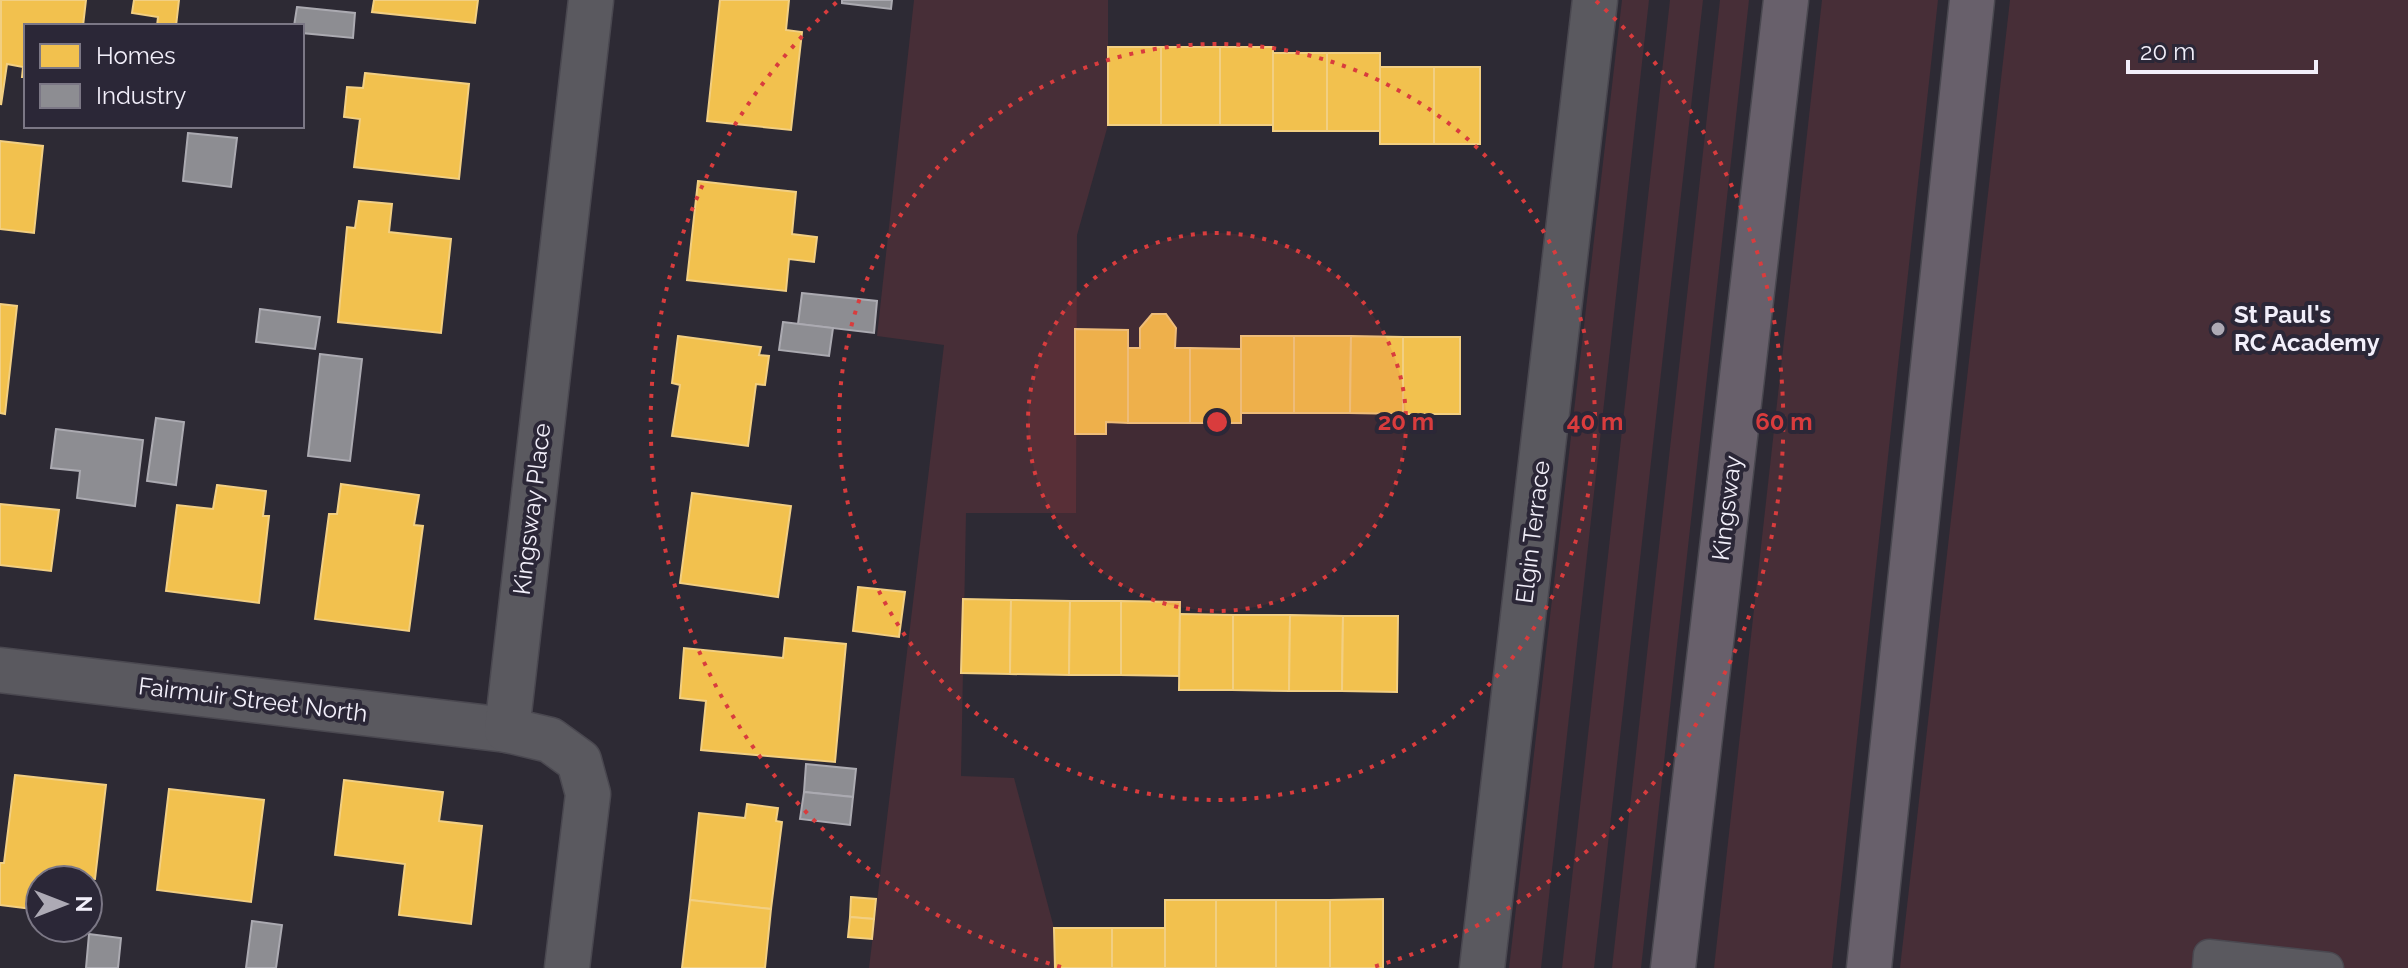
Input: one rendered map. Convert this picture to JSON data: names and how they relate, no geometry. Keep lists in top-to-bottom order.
{
  "streets": {
    "highway": ["Kingsway"],
    "street": ["Kingsway Place", "Elgin Terrace", "Fairmuir Street North"]
  },
  "crossings": [
    ["Kingsway Place", "Fairmuir Street North"]
  ],
  "places": ["St Paul's RC Academy"],
  "legend": ["Homes", "Industry"],
  "scale_bar": "20 m",
  "north": "right",
  "rings": ["20 m", "40 m", "60 m"]
}
